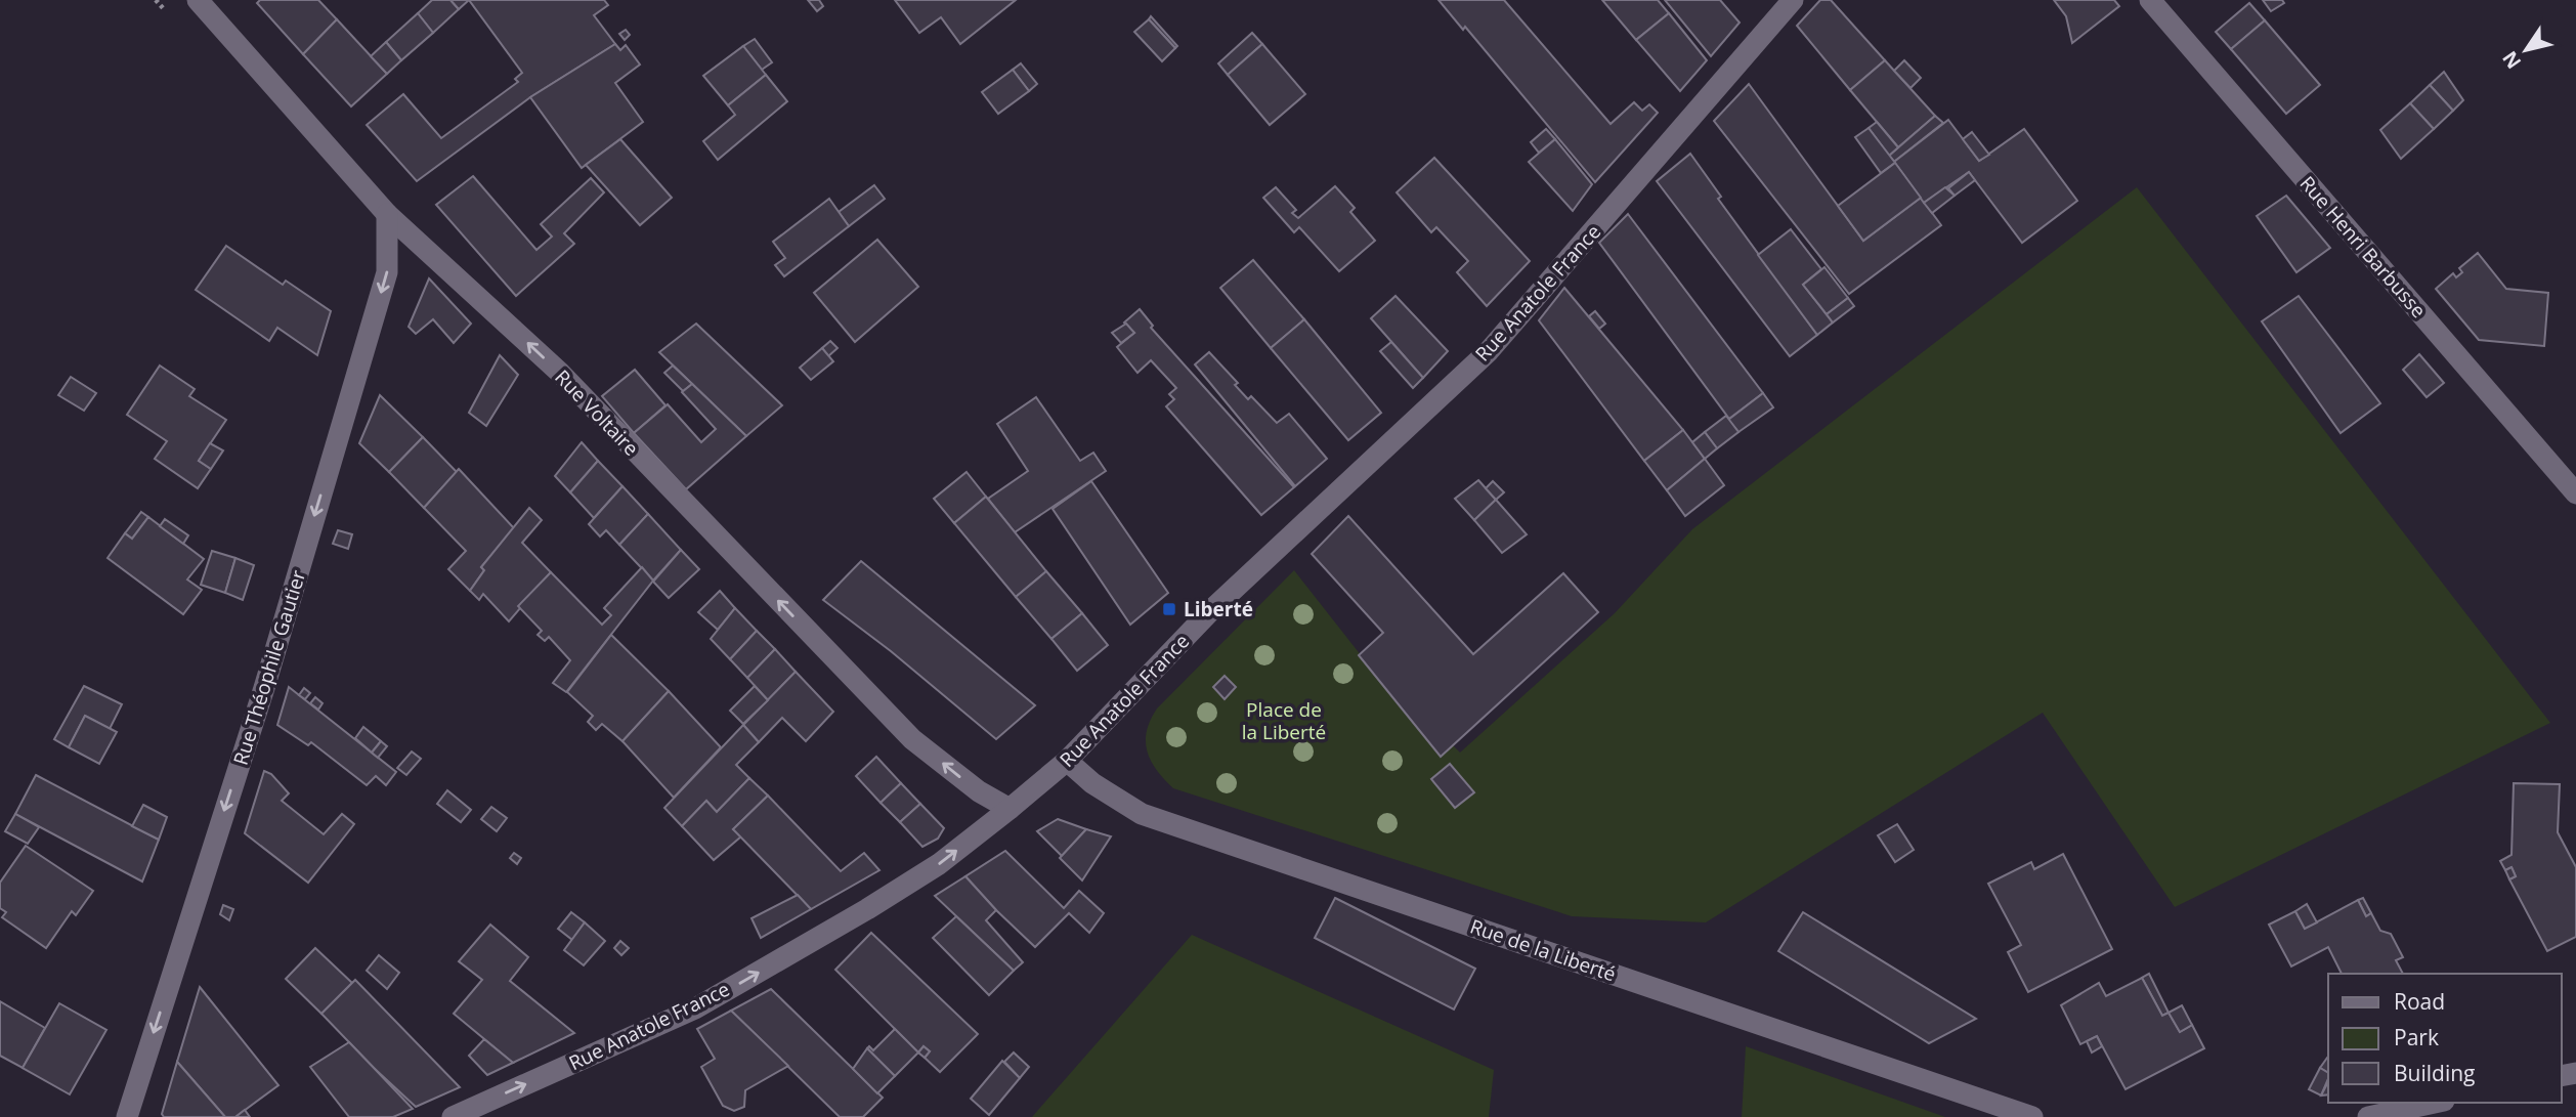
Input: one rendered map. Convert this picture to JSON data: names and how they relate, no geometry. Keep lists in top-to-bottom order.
{
  "streets": {
    "street": [
      "Rue Henri Barbusse",
      "Rue Anatole France",
      "Rue Voltaire",
      "Rue Théophile Gautier",
      "Rue de la Liberté"
    ]
  },
  "crossings": [
    ["Rue Anatole France", "Rue Voltaire"],
    ["Rue Anatole France", "Rue de la Liberté"],
    ["Rue Voltaire", "Rue Théophile Gautier"]
  ],
  "one_way": ["Rue Anatole France", "Rue Voltaire", "Rue Théophile Gautier"],
  "parks": ["Place de la Liberté"],
  "places": {
    "transit": ["Liberté"]
  },
  "legend": ["Road", "Park", "Building"],
  "north": "bottom left"
}
